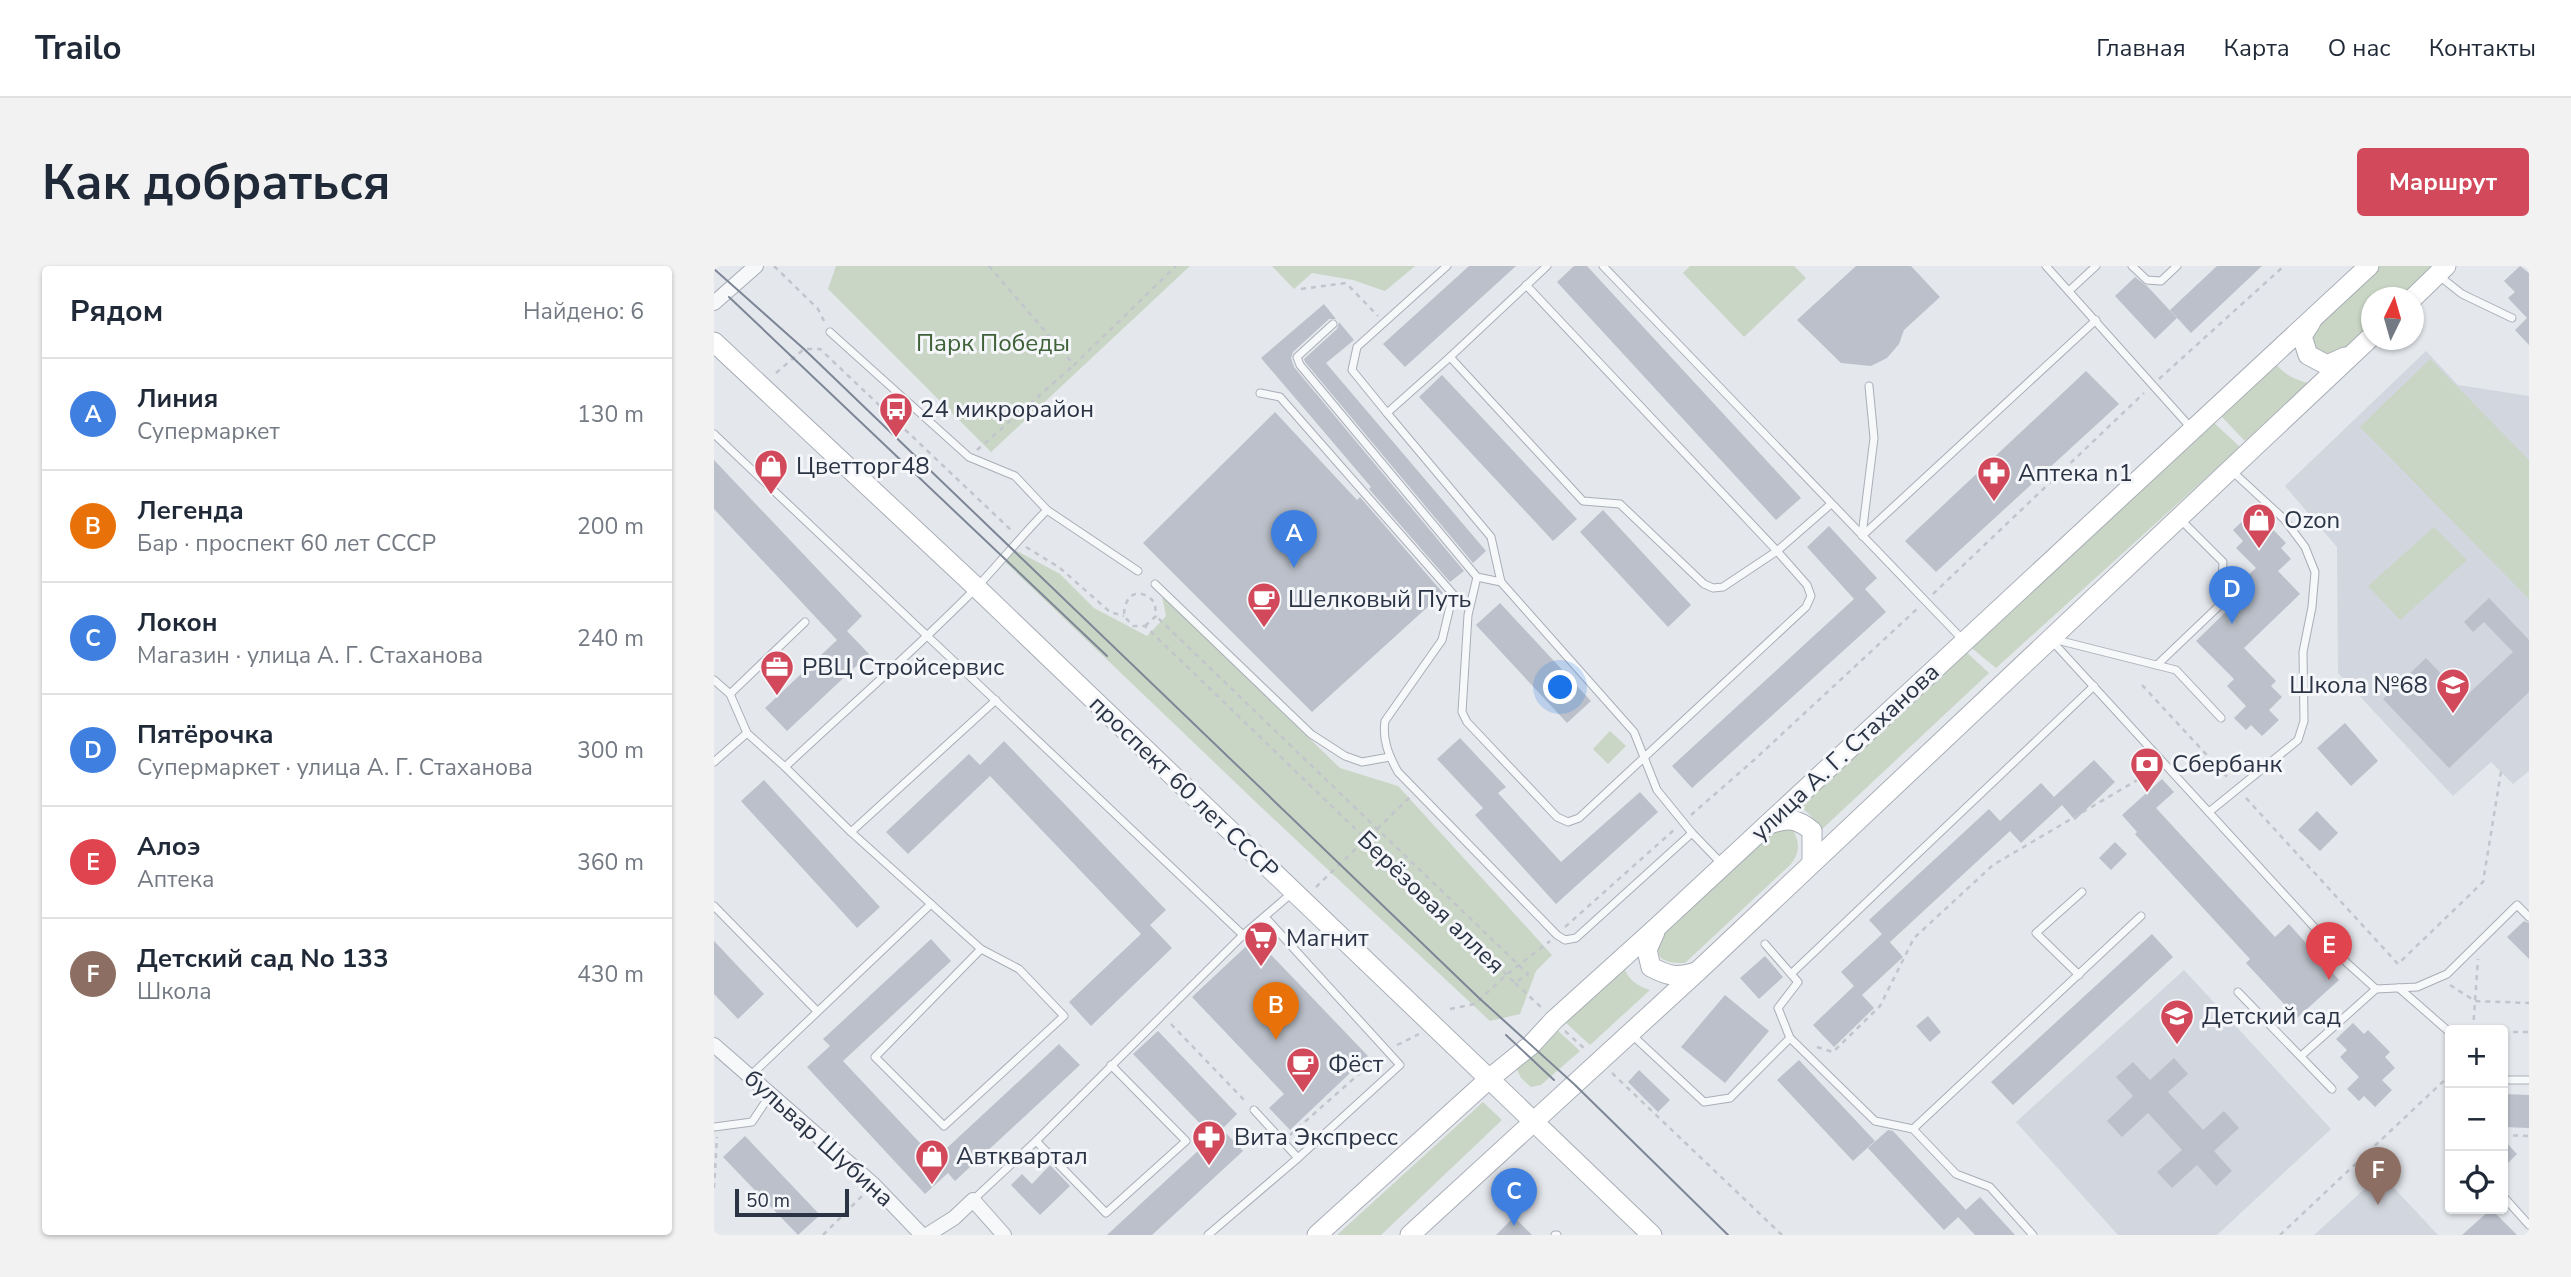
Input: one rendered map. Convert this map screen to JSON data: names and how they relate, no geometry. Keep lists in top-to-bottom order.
{
  "streets": {
    "main road": ["улица А. Г. Стаханова", "проспект 60 лет СССР"],
    "street": ["бульвар Шубина"],
    "path": ["Берёзовая аллея"]
  },
  "crossings": [
    ["улица А. Г. Стаханова", "проспект 60 лет СССР"]
  ],
  "parks": ["Парк Победы"],
  "places": {
    "bus stop": ["24 микрорайон"],
    "shop": ["Цветторг48", "Ozon", "Автквартал"],
    "pharmacy": ["Аптека n1", "Вита Экспресс"],
    "cafe": ["Шелковый Путь", "Фёст"],
    "office": ["РВЦ Стройсервис"],
    "school or university": ["Школа №68", "Детский сад"],
    "bank": ["Сбербанк"],
    "supermarket": ["Магнит"]
  },
  "scale_bar": "50 m",
  "north": "top",
  "page": {
    "header": "Trailo",
    "nav": [
      "Главная",
      "Карта",
      "О нас",
      "Контакты"
    ],
    "buttons": "Маршрут",
    "title": "Как добраться",
    "heading": ["Рядом", "Найдено: 6"],
    "list": [
      {
        "mark": "A",
        "name": "Линия",
        "note": "Супермаркет",
        "value": "130 m"
      },
      {
        "mark": "B",
        "name": "Легенда",
        "note": "Бар · проспект 60 лет СССР",
        "value": "200 m"
      },
      {
        "mark": "C",
        "name": "Локон",
        "note": "Магазин · улица А. Г. Стаханова",
        "value": "240 m"
      },
      {
        "mark": "D",
        "name": "Пятёрочка",
        "note": "Супермаркет · улица А. Г. Стаханова",
        "value": "300 m"
      },
      {
        "mark": "E",
        "name": "Алоэ",
        "note": "Аптека",
        "value": "360 m"
      },
      {
        "mark": "F",
        "name": "Детский сад No 133",
        "note": "Школа",
        "value": "430 m"
      }
    ],
    "pins": [
      "A",
      "D",
      "E",
      "B",
      "F",
      "C"
    ],
    "map_buttons": ["+", "−"],
    "scale": "50 m"
  }
}
